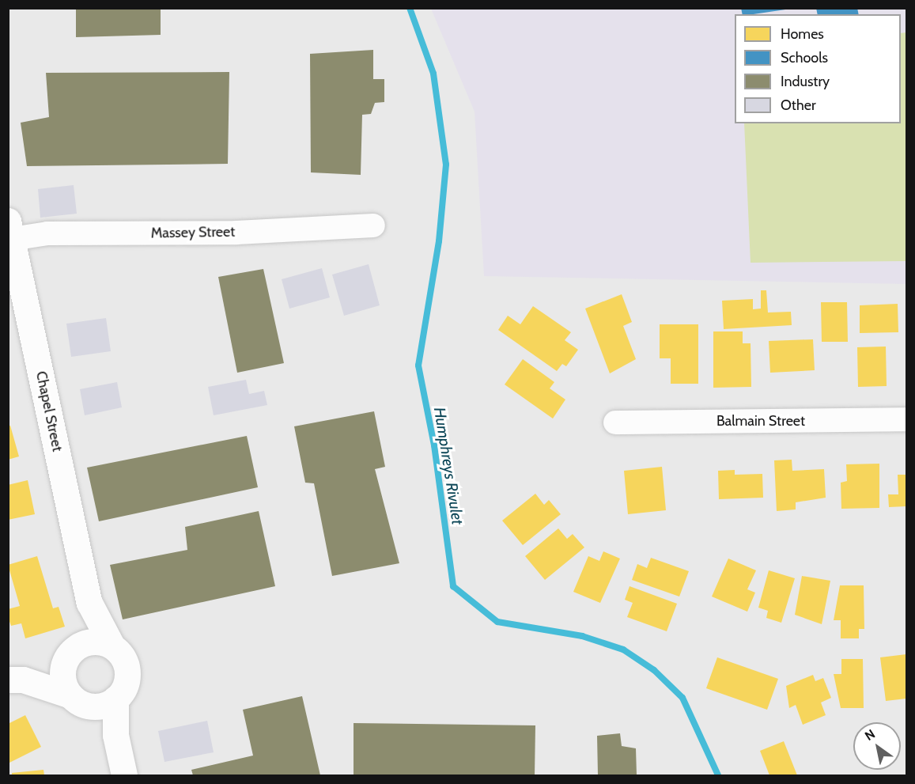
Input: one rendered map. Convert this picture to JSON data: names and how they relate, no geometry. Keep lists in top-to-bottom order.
{
  "streets": {
    "street": ["Massey Street", "Chapel Street", "Balmain Street"]
  },
  "crossings": [
    ["Massey Street", "Chapel Street"]
  ],
  "water": ["Humphreys Rivulet"],
  "legend": [
    "Homes",
    "Schools",
    "Industry",
    "Other"
  ],
  "north": "top left"
}
